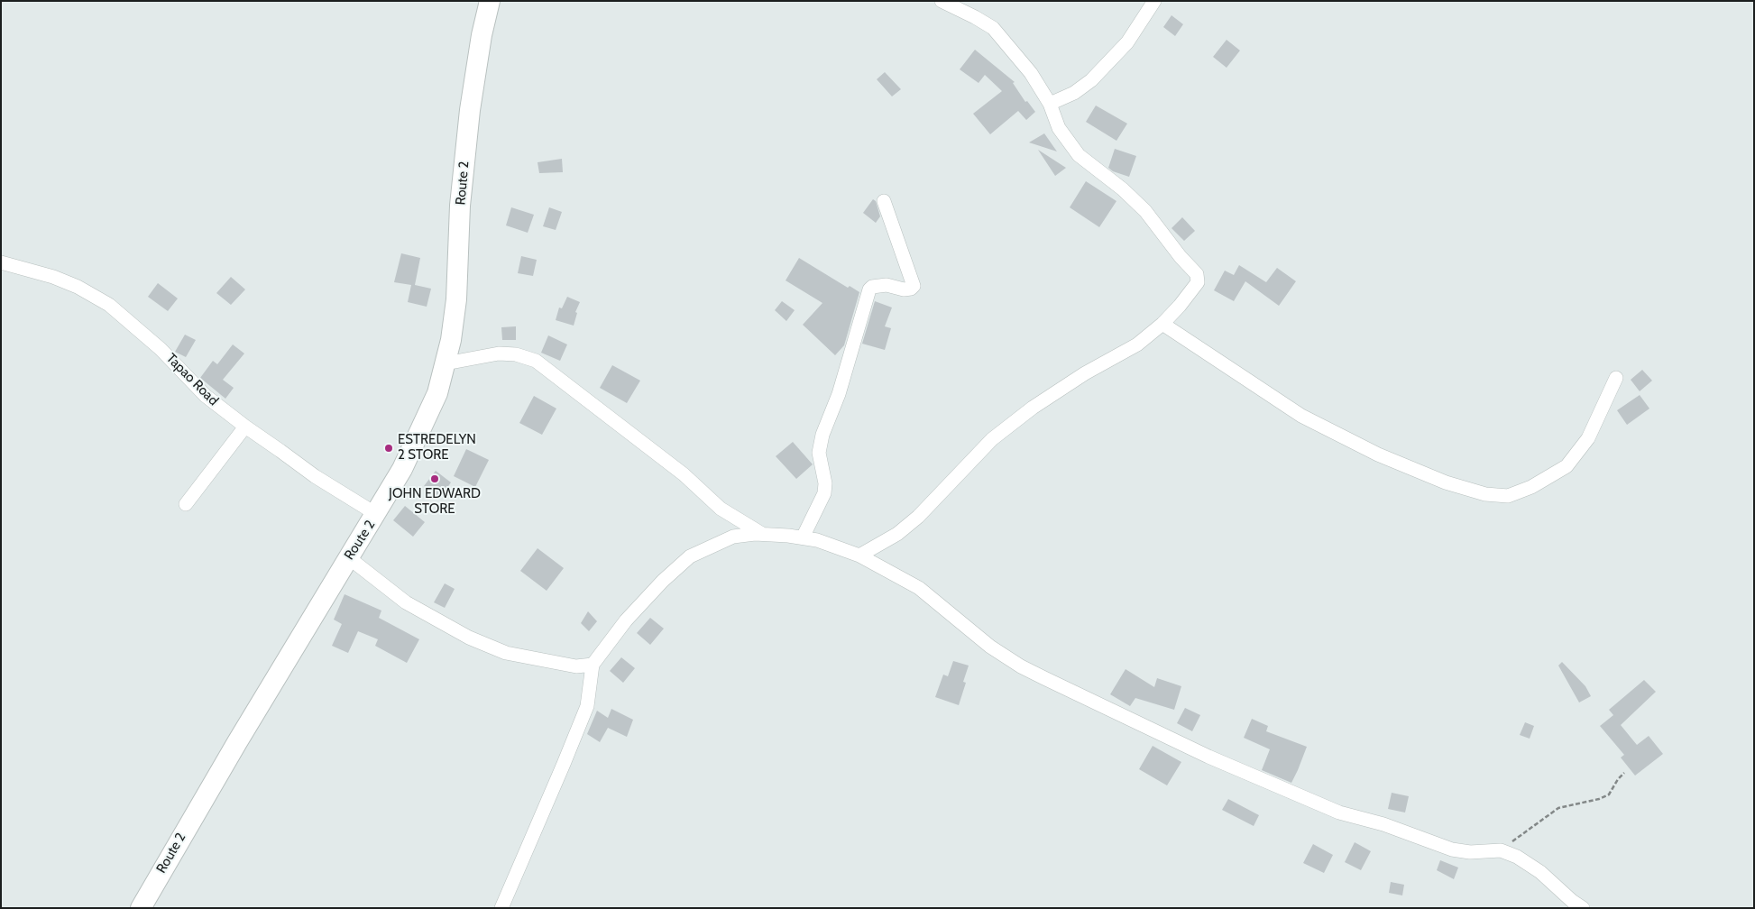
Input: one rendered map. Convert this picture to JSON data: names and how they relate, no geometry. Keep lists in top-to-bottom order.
{
  "streets": {
    "highway": ["Route 2"],
    "street": ["Tapao Road"]
  },
  "crossings": [
    ["Route 2", "Tapao Road"]
  ],
  "places": ["ESTREDELYN 2 STORE", "JOHN EDWARD STORE"]
}
